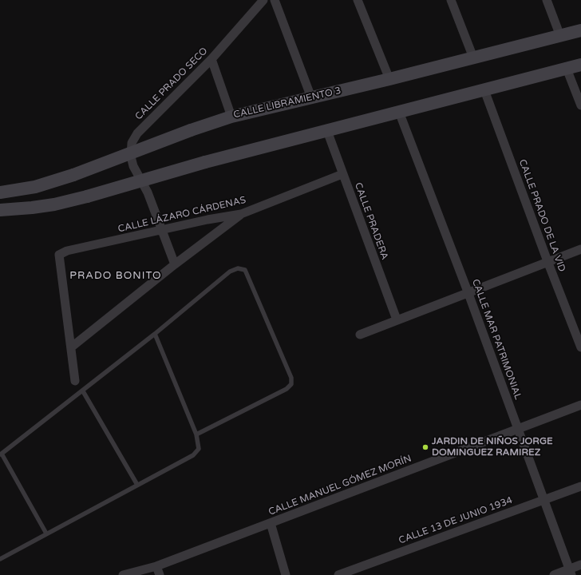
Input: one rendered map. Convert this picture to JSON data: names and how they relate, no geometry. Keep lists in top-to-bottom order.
{
  "streets": {
    "street": [
      "CALLE PRADO SECO",
      "CALLE LIBRAMIENTO 3",
      "CALLE LÁZARO CÁRDENAS",
      "CALLE PRADO DE LA VID",
      "CALLE PRADERA",
      "CALLE MAR PATRIMONIAL",
      "CALLE MANUEL GÓMEZ MORÍN",
      "CALLE 13 DE JUNIO 1934"
    ]
  },
  "crossings": [
    ["CALLE PRADO SECO", "CALLE LÁZARO CÁRDENAS"],
    ["CALLE LÁZARO CÁRDENAS", "CALLE PRADERA"],
    ["CALLE MAR PATRIMONIAL", "CALLE MANUEL GÓMEZ MORÍN"],
    ["CALLE MAR PATRIMONIAL", "CALLE 13 DE JUNIO 1934"]
  ],
  "districts": ["PRADO BONITO"],
  "places": ["JARDIN DE NIÑOS JORGE DOMINGUEZ RAMIREZ"]
}
